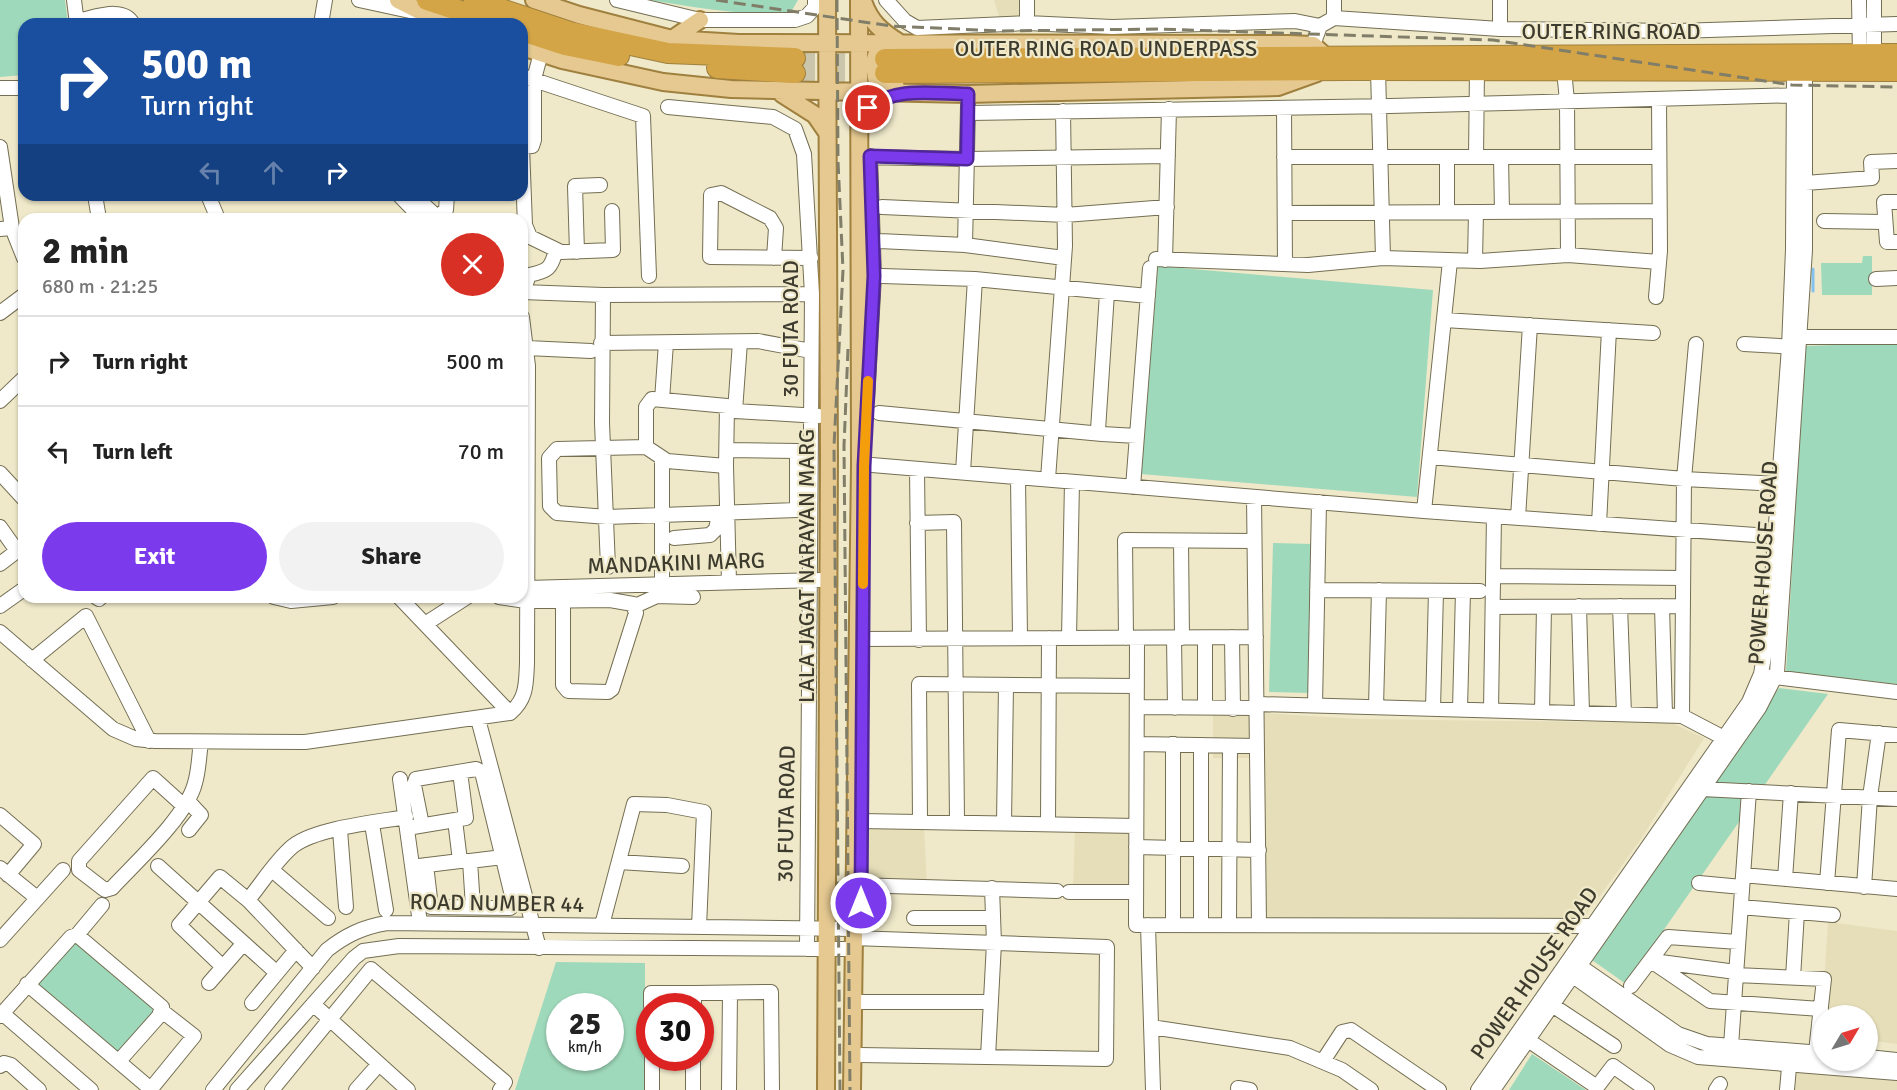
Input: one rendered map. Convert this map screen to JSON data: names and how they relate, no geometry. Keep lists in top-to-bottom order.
{
  "streets": {
    "highway": ["OUTER RING ROAD", "OUTER RING ROAD UNDERPASS"],
    "main road": ["LALA JAGAT NARAYAN MARG"],
    "street": [
      "30 FUTA ROAD",
      "MANDAKINI MARG",
      "POWER HOUSE ROAD",
      "ROAD NUMBER 44"
    ]
  },
  "crossings": [
    ["OUTER RING ROAD", "OUTER RING ROAD UNDERPASS"],
    ["30 FUTA ROAD", "MANDAKINI MARG"],
    ["30 FUTA ROAD", "ROAD NUMBER 44"],
    ["MANDAKINI MARG", "LALA JAGAT NARAYAN MARG"],
    ["LALA JAGAT NARAYAN MARG", "ROAD NUMBER 44"]
  ],
  "north": "top right",
  "page": {
    "turn": ["500 m", "Turn right"],
    "heading": ["2 min", "680 m · 21:25"],
    "list": [
      {
        "name": "Turn right",
        "value": "500 m"
      },
      {
        "name": "Turn left",
        "value": "70 m"
      }
    ],
    "buttons": ["Exit", "Share"],
    "speed": "25 km/h",
    "limit": "30"
  }
}
